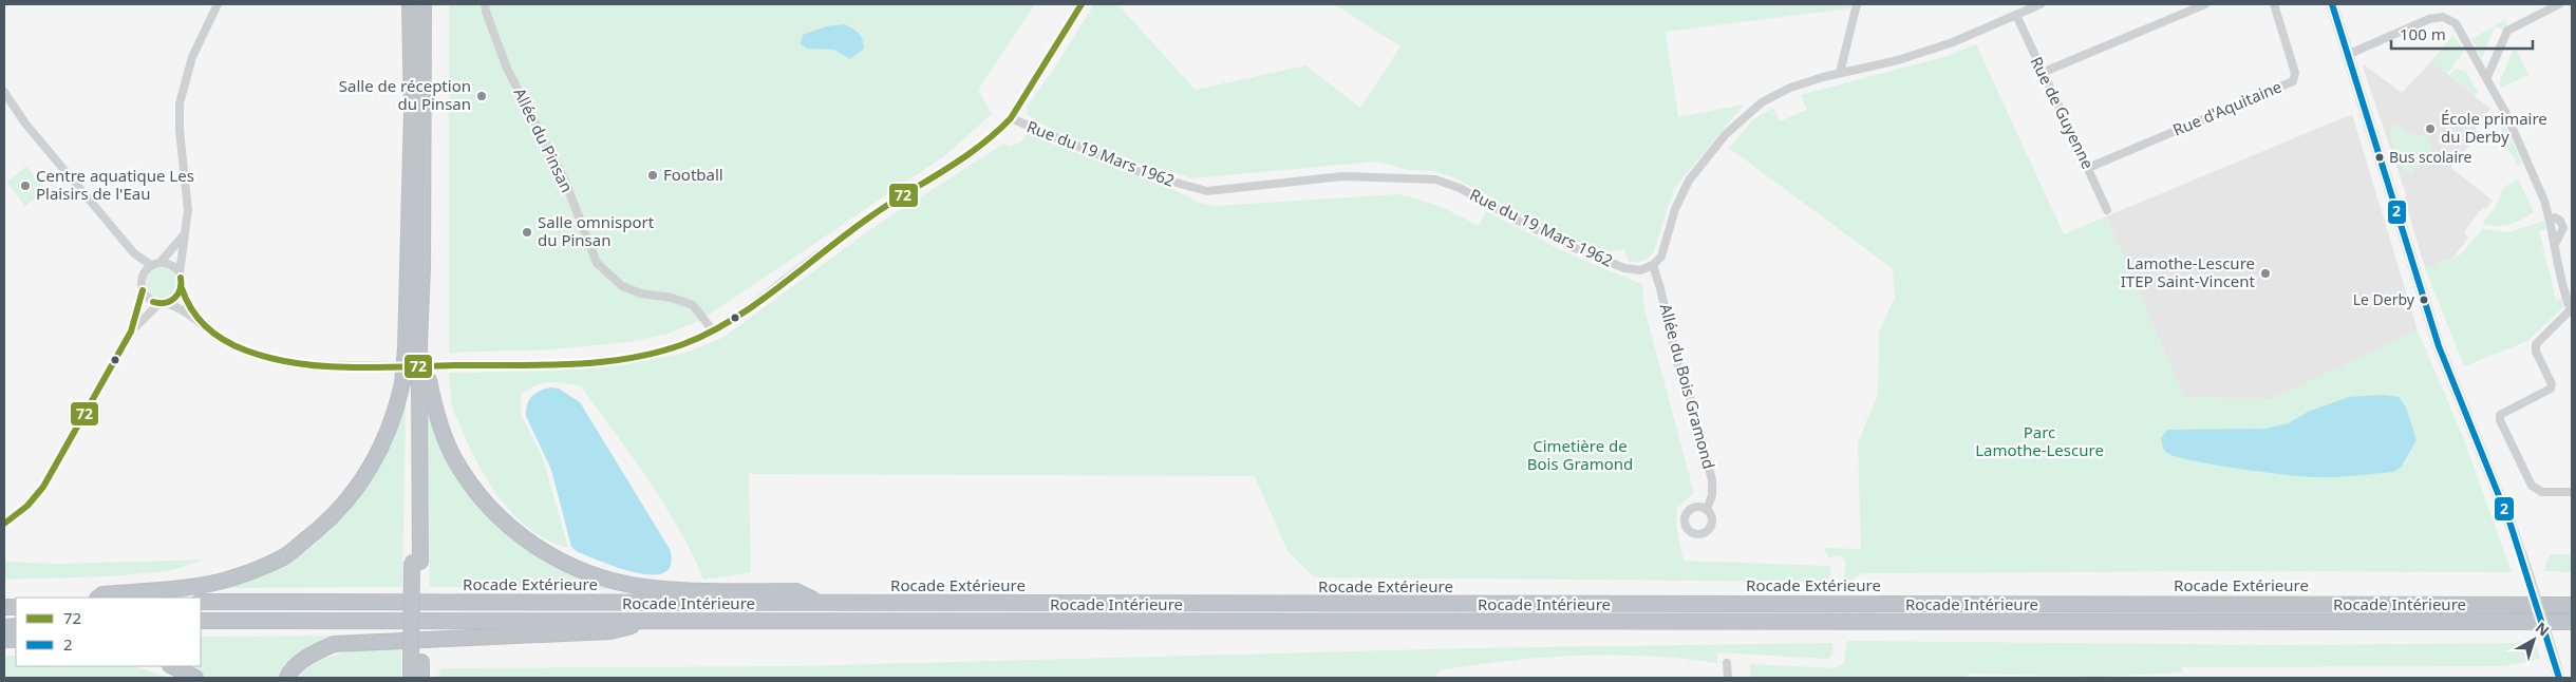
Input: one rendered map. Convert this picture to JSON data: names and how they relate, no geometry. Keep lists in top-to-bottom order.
{
  "streets": {
    "highway": ["Rocade Extérieure", "Rocade Intérieure"],
    "street": [
      "Rue d'Aquitaine",
      "Rue de Guyenne",
      "Allée du Pinsan",
      "Rue du 19 Mars 1962",
      "Allée du Bois Gramond"
    ]
  },
  "crossings": [
    ["Rue d'Aquitaine", "Rue de Guyenne"],
    ["Rue du 19 Mars 1962", "Allée du Bois Gramond"]
  ],
  "parks": ["Parc Lamothe-Lescure", "Cimetière de Bois Gramond"],
  "places": [
    "Salle de réception du Pinsan",
    "École primaire du Derby",
    "Bus scolaire",
    "Football",
    "Centre aquatique Les Plaisirs de l'Eau",
    "Salle omnisport du Pinsan",
    "Lamothe-Lescure ITEP Saint-Vincent",
    "Le Derby"
  ],
  "lines": ["transit line 72", "transit line 2"],
  "legend": ["72", "2"],
  "scale_bar": "100 m",
  "north": "top right"
}
